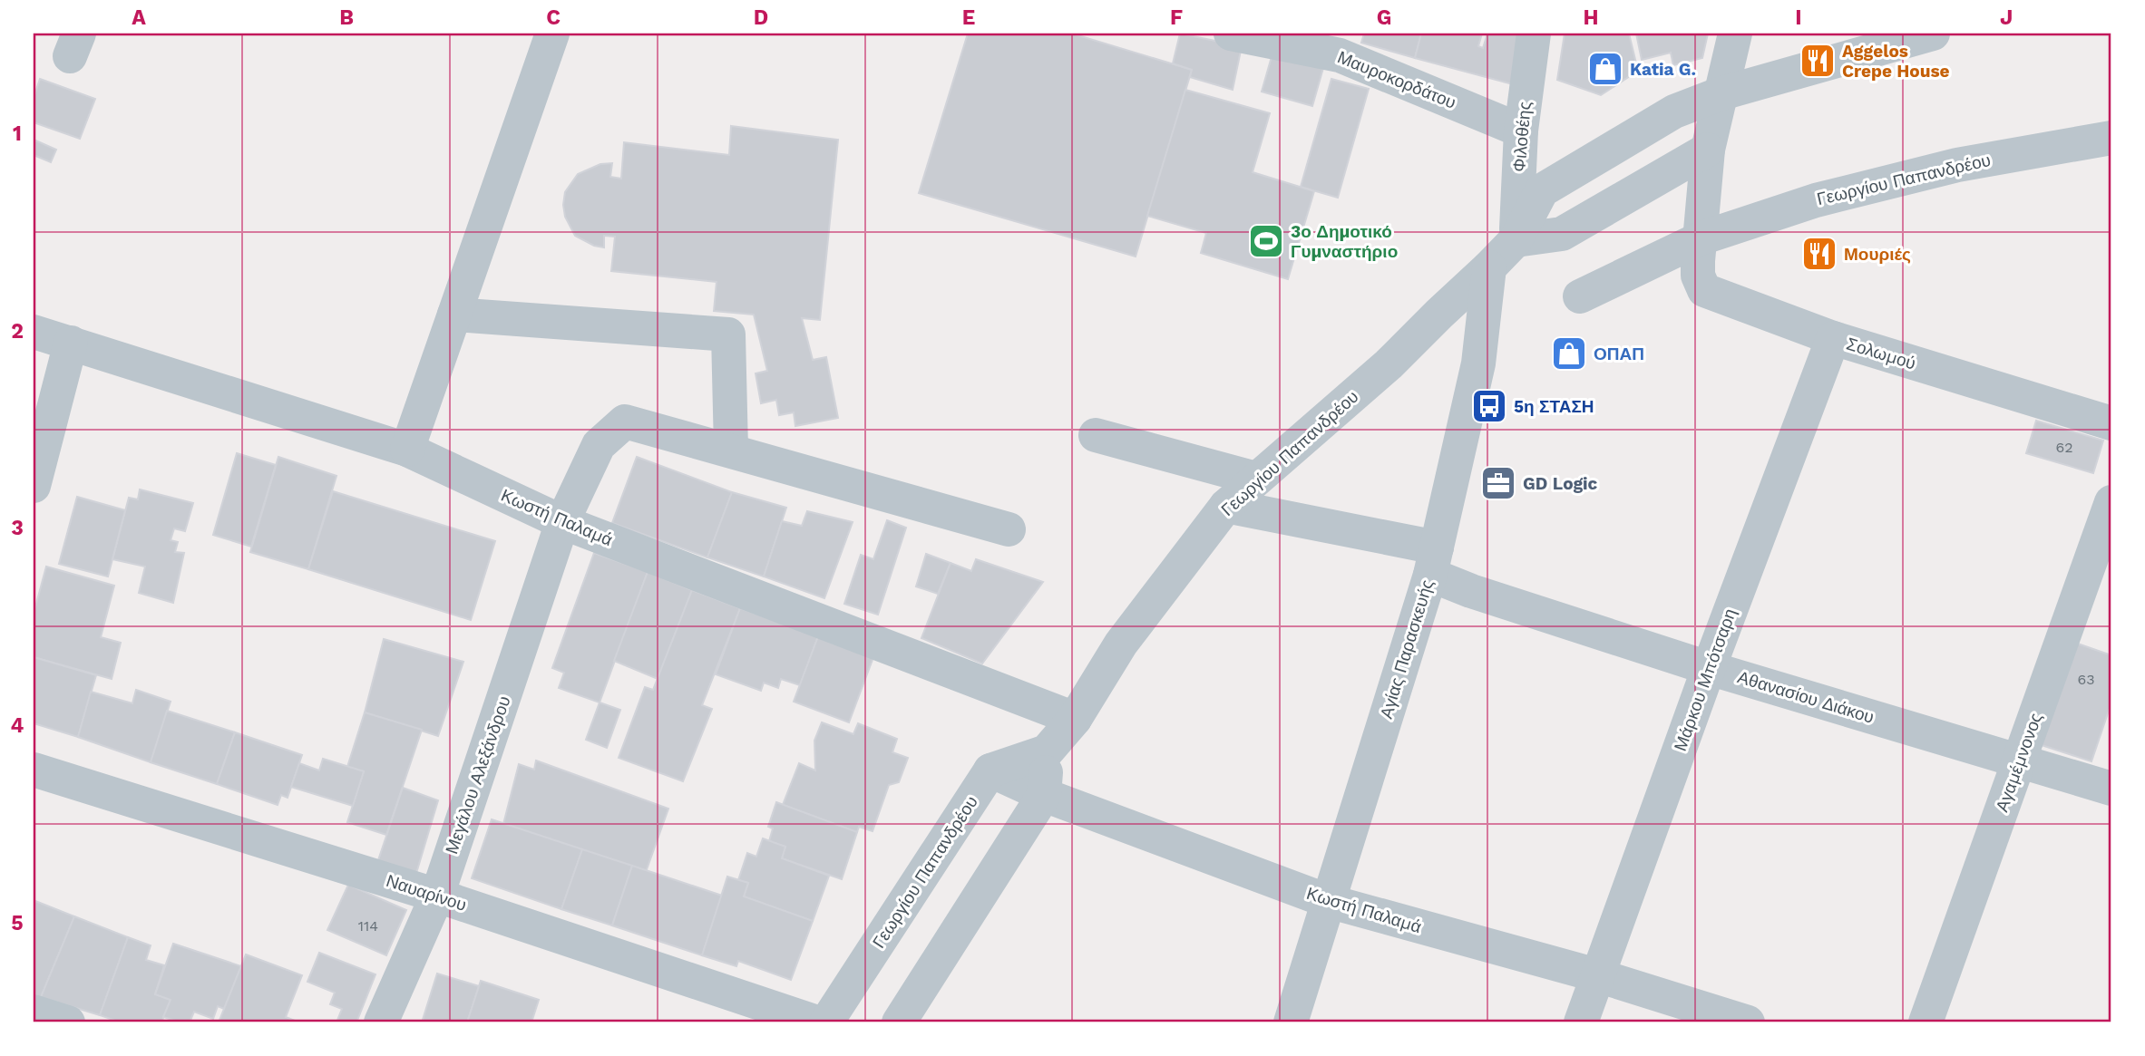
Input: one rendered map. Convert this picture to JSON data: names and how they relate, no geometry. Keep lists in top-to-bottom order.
{
  "streets": {
    "street": [
      "Μαυροκορδάτου",
      "Φιλοθέης",
      "Γεωργίου Παπανδρέου",
      "Σολωμού",
      "Κωστή Παλαμά",
      "Αγίας Παρασκευής",
      "Μάρκου Μπότσαρη",
      "Αθανασίου Διάκου",
      "Αγαμέμνονος",
      "Μεγάλου Αλεξάνδρου",
      "Ναυαρίνου"
    ]
  },
  "crossings": [
    ["Μαυροκορδάτου", "Φιλοθέης"],
    ["Φιλοθέης", "Γεωργίου Παπανδρέου"],
    ["Γεωργίου Παπανδρέου", "Σολωμού"],
    ["Γεωργίου Παπανδρέου", "Κωστή Παλαμά"],
    ["Γεωργίου Παπανδρέου", "Αγίας Παρασκευής"],
    ["Γεωργίου Παπανδρέου", "Αθανασίου Διάκου"],
    ["Σολωμού", "Μάρκου Μπότσαρη"],
    ["Κωστή Παλαμά", "Αγίας Παρασκευής"],
    ["Κωστή Παλαμά", "Μάρκου Μπότσαρη"],
    ["Κωστή Παλαμά", "Μεγάλου Αλεξάνδρου"],
    ["Αγίας Παρασκευής", "Αθανασίου Διάκου"],
    ["Μάρκου Μπότσαρη", "Αθανασίου Διάκου"],
    ["Αθανασίου Διάκου", "Αγαμέμνονος"],
    ["Μεγάλου Αλεξάνδρου", "Ναυαρίνου"]
  ],
  "places": {
    "restaurant": ["Aggelos Crepe House", "Μουριές"],
    "shop": ["Katia G.", "ΟΠΑΠ"],
    "sports": ["3ο Δημοτικό Γυμναστήριο"],
    "bus stop": ["5η ΣΤΑΣΗ"],
    "office": ["GD Logic"]
  },
  "house_numbers": ["62", "63", "114"],
  "grid": {
    "columns": [
      "A",
      "B",
      "C",
      "D",
      "E",
      "F",
      "G",
      "H",
      "I",
      "J"
    ],
    "rows": [
      "1",
      "2",
      "3",
      "4",
      "5"
    ]
  }
}
